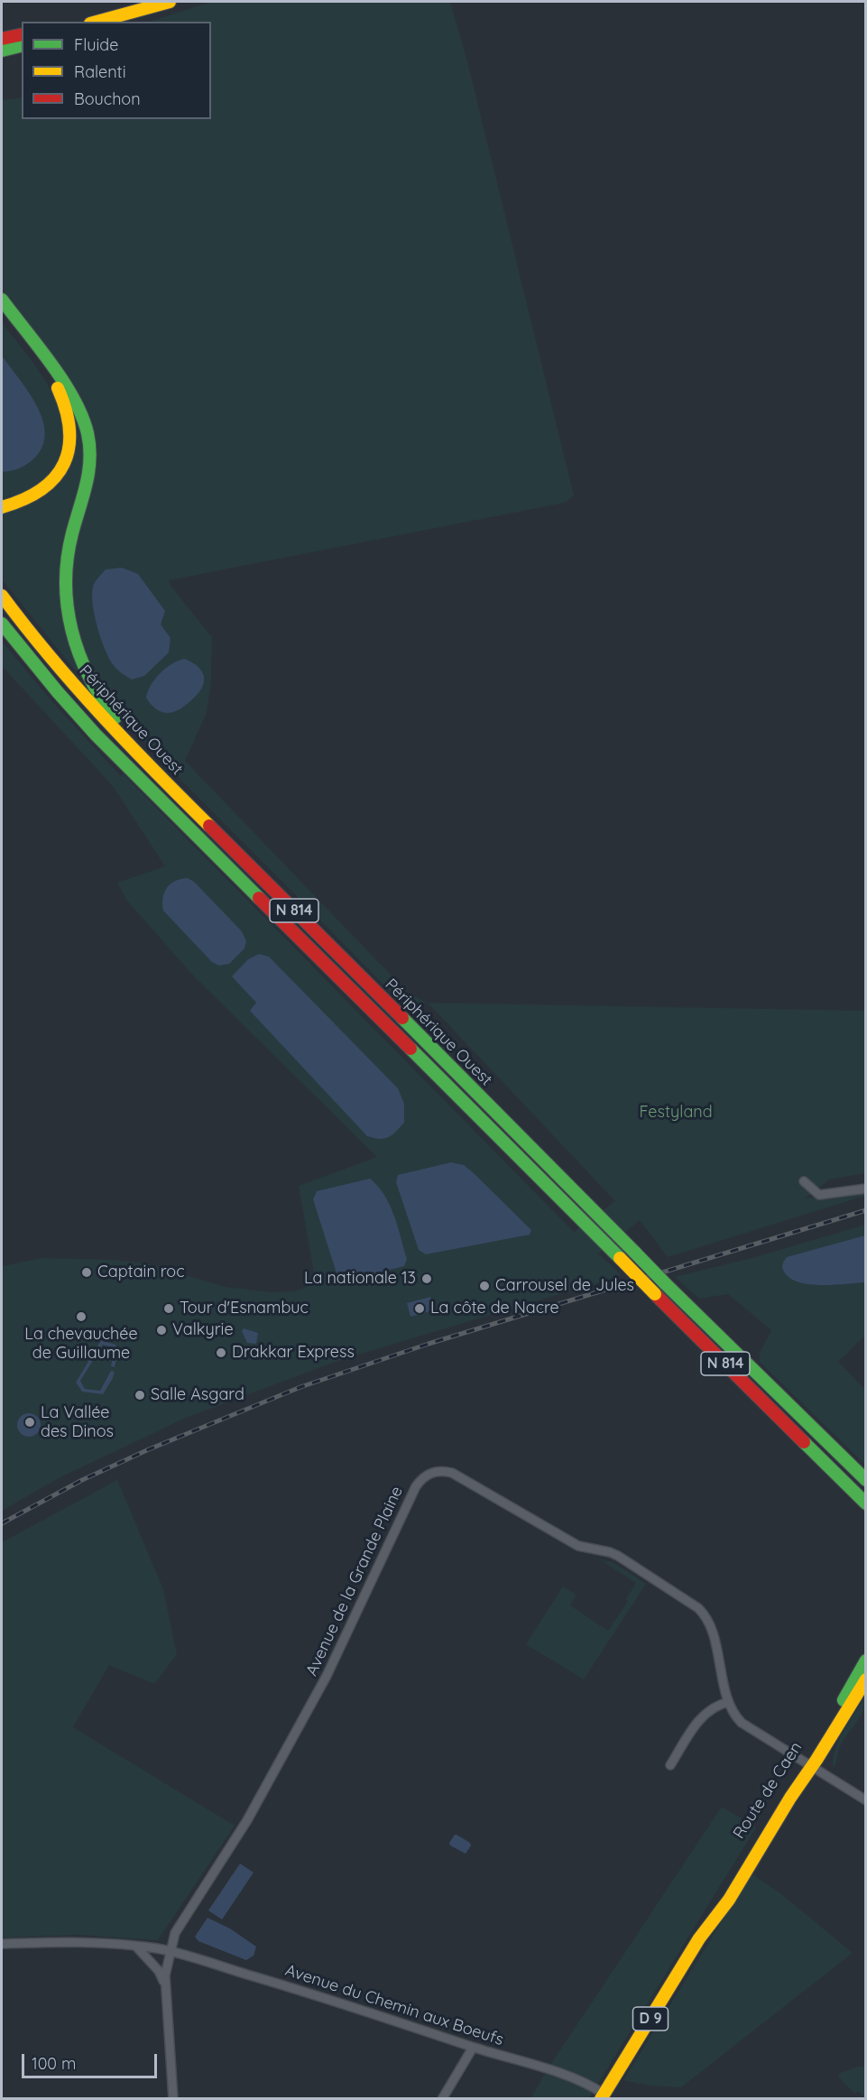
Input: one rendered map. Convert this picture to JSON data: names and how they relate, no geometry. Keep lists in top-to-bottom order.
{
  "streets": {
    "main road": [
      "Périphérique Ouest",
      "N 814",
      "Route de Caen",
      "D 9"
    ],
    "street": ["Avenue de la Grande Plaine", "Avenue du Chemin aux Boeufs"]
  },
  "crossings": [
    ["Avenue de la Grande Plaine", "Route de Caen"],
    ["Avenue de la Grande Plaine", "Avenue du Chemin aux Boeufs"],
    ["Route de Caen", "Avenue du Chemin aux Boeufs"]
  ],
  "parks": ["Festyland"],
  "places": [
    "Captain roc",
    "La nationale 13",
    "Carrousel de Jules",
    "Tour d'Esnambuc",
    "La côte de Nacre",
    "La chevauchée de Guillaume",
    "Valkyrie",
    "Drakkar Express",
    "Salle Asgard",
    "La Vallée des Dinos"
  ],
  "legend": ["Fluide", "Ralenti", "Bouchon"],
  "scale_bar": "100 m"
}
